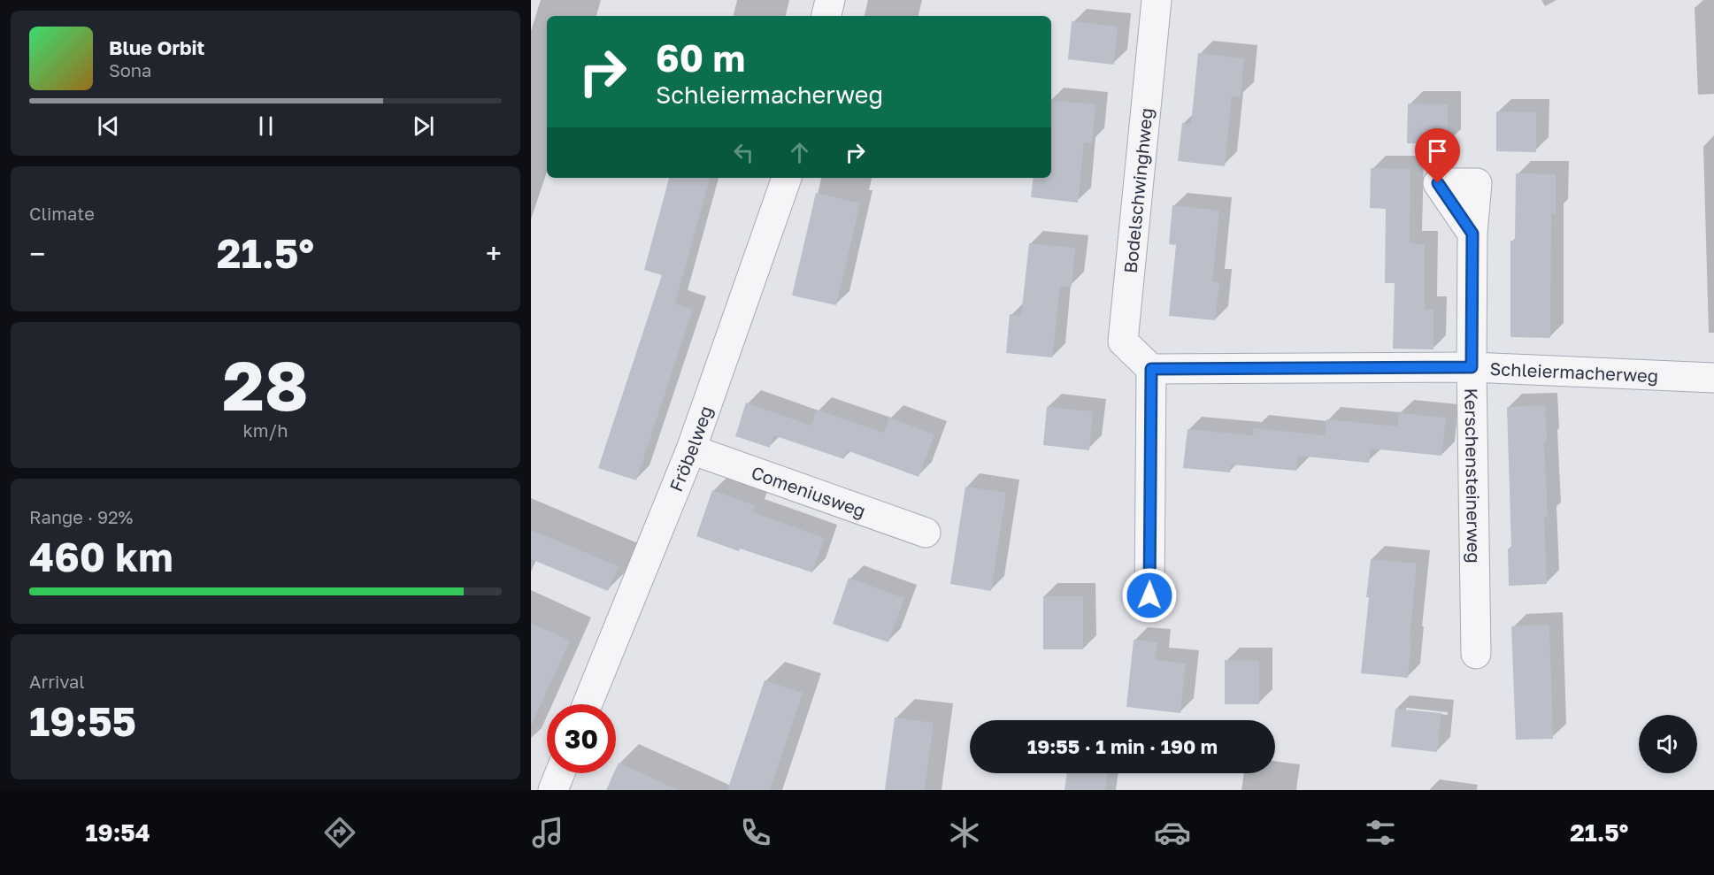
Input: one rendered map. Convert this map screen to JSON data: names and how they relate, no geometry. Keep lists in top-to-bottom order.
{
  "streets": {
    "street": [
      "Bodelschwinghweg",
      "Schleiermacherweg",
      "Fröbelweg",
      "Kerschensteinerweg",
      "Comeniusweg"
    ]
  },
  "crossings": [
    ["Bodelschwinghweg", "Schleiermacherweg"],
    ["Schleiermacherweg", "Kerschensteinerweg"],
    ["Fröbelweg", "Comeniusweg"]
  ],
  "page": {
    "turn": ["60 m", "Schleiermacherweg"],
    "song": ["Blue Orbit", "Sona"],
    "tile": [
      "Climate",
      ["28", "km/h"],
      ["Range · 92%", "460 km"],
      ["Arrival", "19:55"]
    ],
    "heat": ["−", "21.5°", "+"],
    "limit": "30",
    "trip": "19:55 · 1 min · 190 m",
    "tabs": ["19:54", "21.5°"]
  }
}
